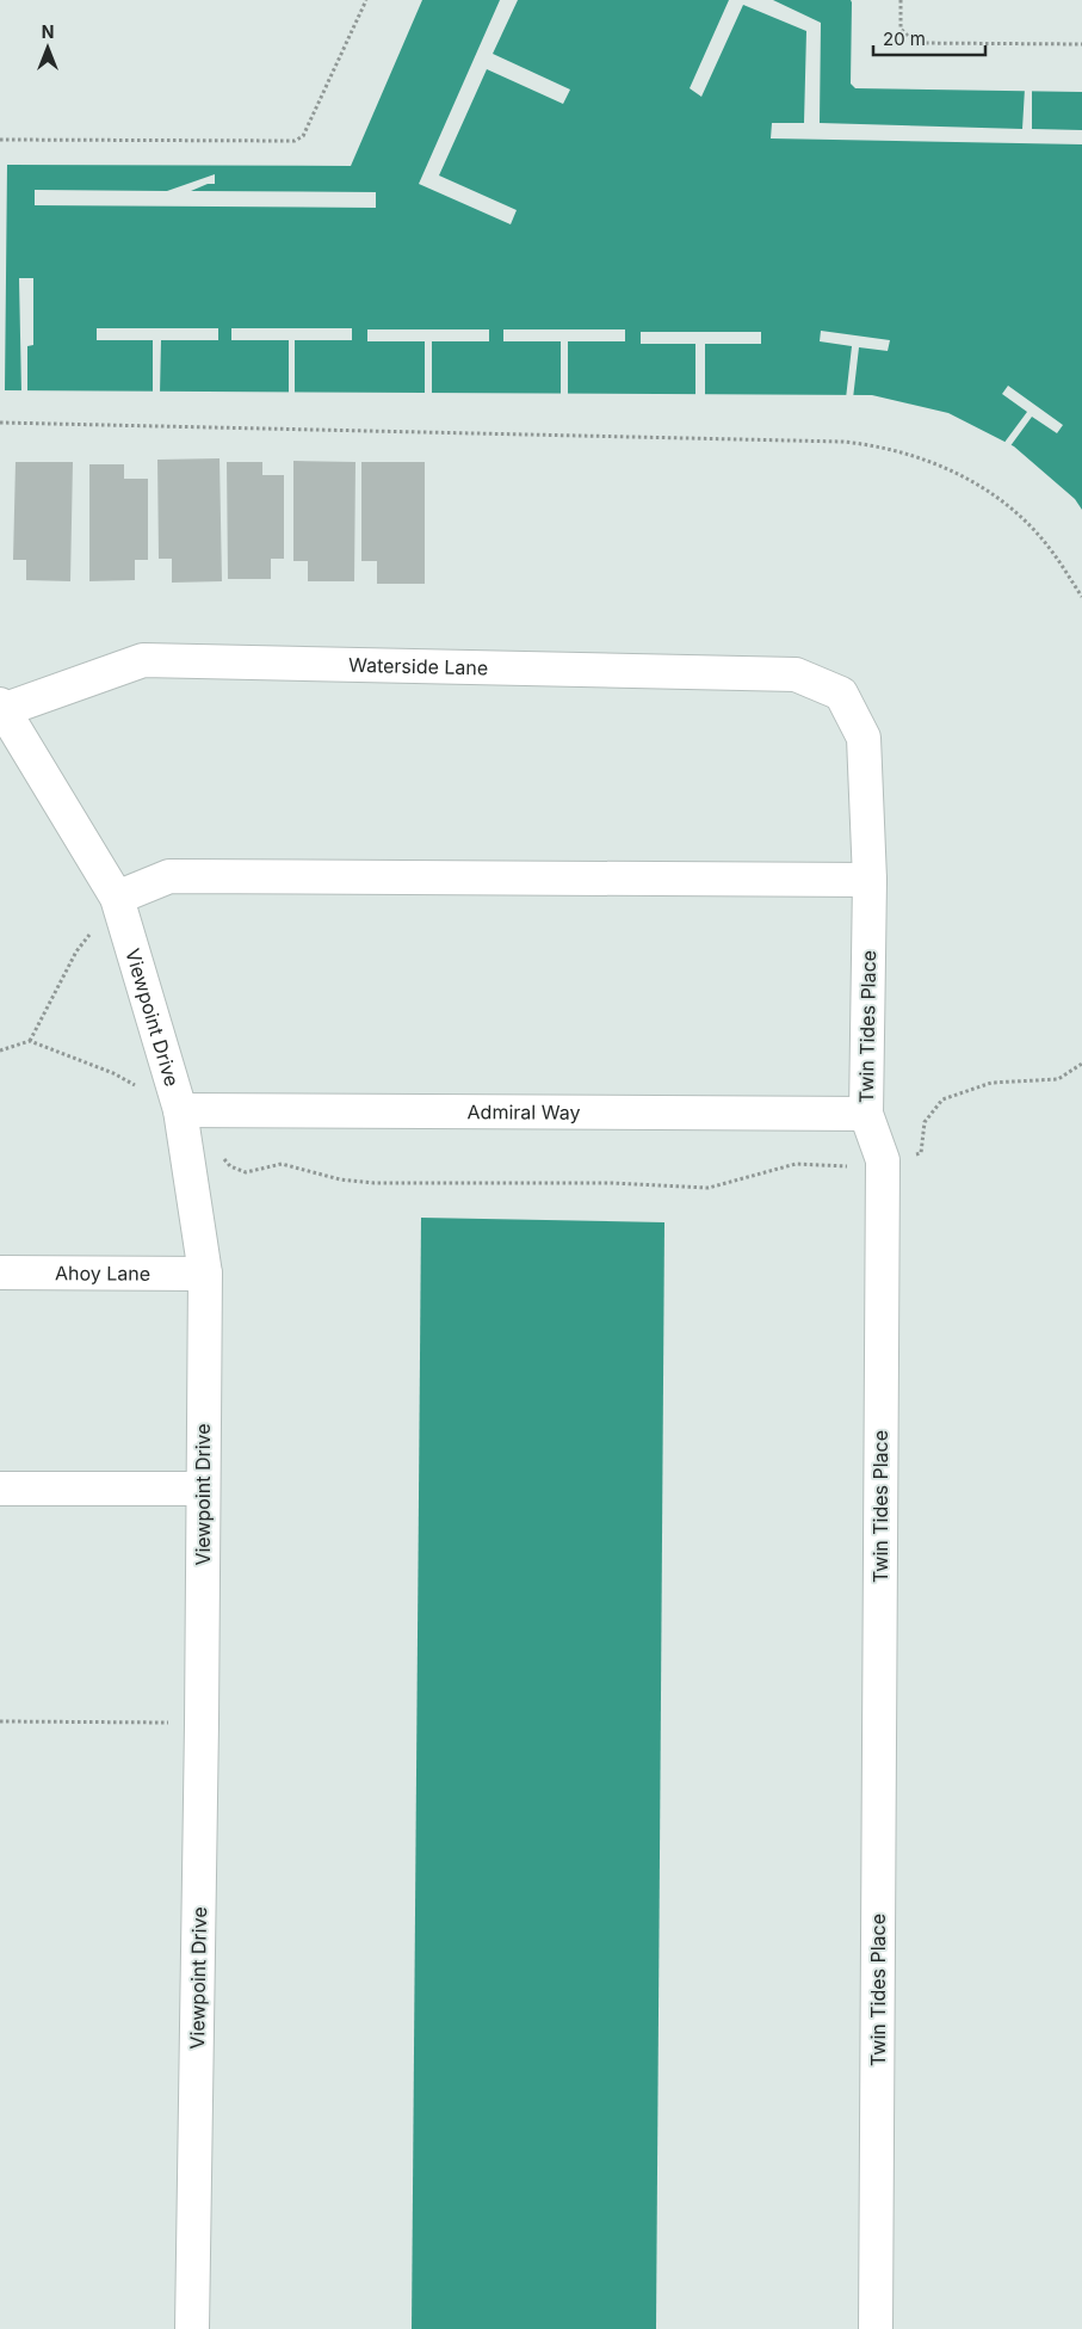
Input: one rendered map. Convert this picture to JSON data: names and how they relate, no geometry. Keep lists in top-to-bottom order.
{
  "streets": {
    "street": [
      "Waterside Lane",
      "Viewpoint Drive",
      "Twin Tides Place",
      "Admiral Way",
      "Ahoy Lane"
    ]
  },
  "crossings": [
    ["Waterside Lane", "Viewpoint Drive"],
    ["Waterside Lane", "Twin Tides Place"],
    ["Viewpoint Drive", "Admiral Way"],
    ["Viewpoint Drive", "Ahoy Lane"],
    ["Twin Tides Place", "Admiral Way"]
  ],
  "scale_bar": "20 m",
  "north": "top"
}
